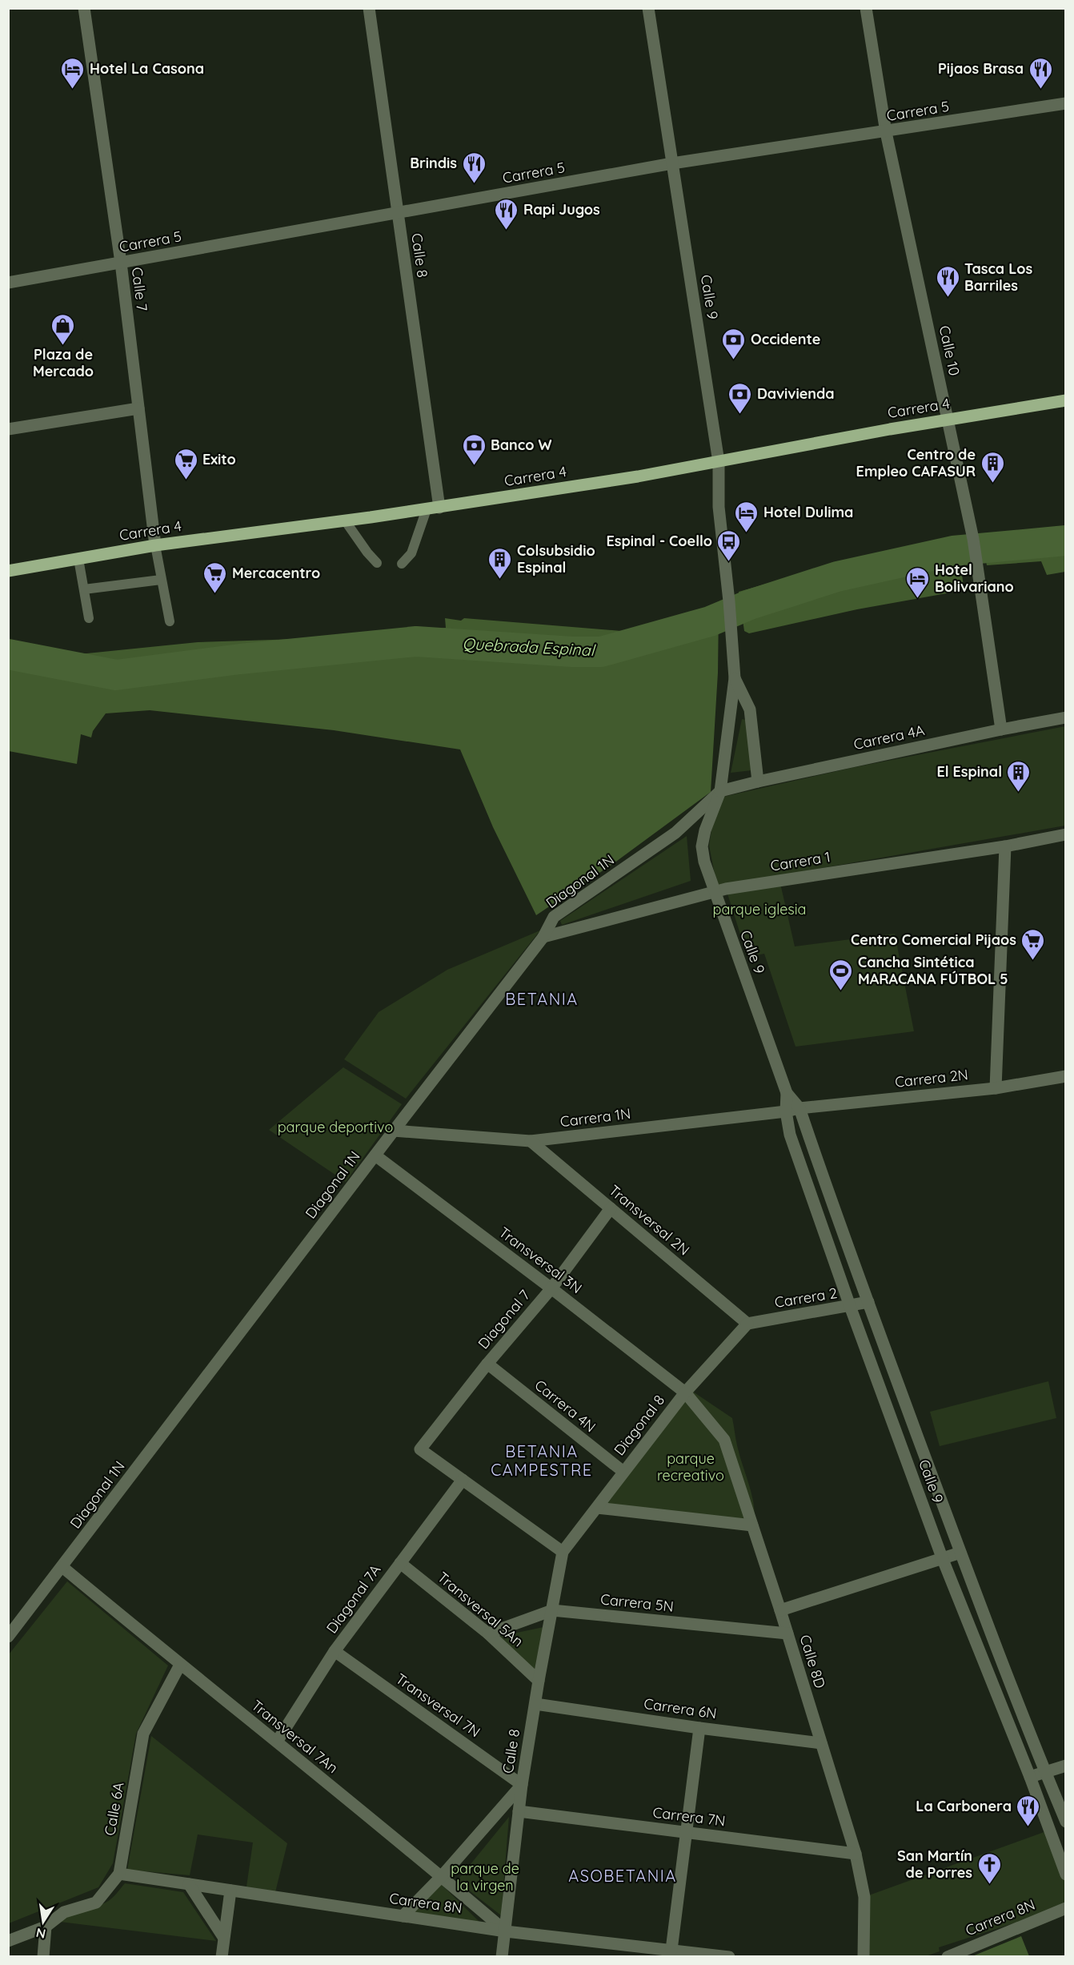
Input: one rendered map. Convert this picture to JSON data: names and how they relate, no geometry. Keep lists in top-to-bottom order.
{
  "streets": {
    "main road": ["Carrera 4"],
    "street": [
      "Carrera 5",
      "Calle 8",
      "Calle 7",
      "Calle 9",
      "Calle 10",
      "Carrera 4A",
      "Carrera 1",
      "Diagonal 1N",
      "Carrera 2N",
      "Carrera 1N",
      "Transversal 2N",
      "Transversal 3N",
      "Carrera 2",
      "Diagonal 7",
      "Carrera 4N",
      "Diagonal 8",
      "Diagonal 7A",
      "Carrera 5N",
      "Transversal 5An",
      "Calle 8D",
      "Transversal 7N",
      "Carrera 6N",
      "Transversal 7An",
      "Calle 6A",
      "Carrera 7N",
      "Carrera 8N"
    ]
  },
  "crossings": [
    ["Carrera 5", "Calle 8"],
    ["Carrera 5", "Calle 7"],
    ["Carrera 5", "Calle 9"],
    ["Carrera 5", "Calle 10"],
    ["Calle 8", "Carrera 4"],
    ["Calle 8", "Diagonal 8"],
    ["Calle 8", "Carrera 5N"],
    ["Calle 8", "Transversal 5An"],
    ["Calle 8", "Transversal 7N"],
    ["Calle 8", "Carrera 6N"],
    ["Calle 8", "Transversal 7An"],
    ["Calle 8", "Carrera 7N"],
    ["Calle 8", "Carrera 8N"],
    ["Calle 7", "Carrera 4"],
    ["Calle 9", "Carrera 4"],
    ["Calle 9", "Carrera 4A"],
    ["Calle 9", "Carrera 1"],
    ["Calle 9", "Diagonal 1N"],
    ["Calle 9", "Carrera 2N"],
    ["Calle 9", "Carrera 1N"],
    ["Calle 9", "Carrera 2"],
    ["Calle 10", "Carrera 4"],
    ["Calle 10", "Carrera 4A"],
    ["Carrera 4A", "Diagonal 1N"],
    ["Carrera 1", "Diagonal 1N"],
    ["Diagonal 1N", "Carrera 1N"],
    ["Diagonal 1N", "Transversal 3N"],
    ["Diagonal 1N", "Transversal 7An"],
    ["Carrera 2N", "Carrera 1N"],
    ["Carrera 1N", "Transversal 2N"],
    ["Transversal 2N", "Carrera 2"],
    ["Transversal 2N", "Diagonal 7"],
    ["Transversal 2N", "Diagonal 8"],
    ["Transversal 3N", "Diagonal 7"],
    ["Transversal 3N", "Diagonal 8"],
    ["Transversal 3N", "Calle 8D"],
    ["Carrera 2", "Diagonal 8"],
    ["Diagonal 7", "Carrera 4N"],
    ["Diagonal 7", "Diagonal 7A"],
    ["Carrera 4N", "Diagonal 8"],
    ["Diagonal 8", "Calle 8D"],
    ["Diagonal 7A", "Transversal 5An"],
    ["Diagonal 7A", "Transversal 7N"],
    ["Diagonal 7A", "Transversal 7An"],
    ["Carrera 5N", "Transversal 5An"],
    ["Carrera 5N", "Calle 8D"],
    ["Calle 8D", "Carrera 6N"],
    ["Calle 8D", "Carrera 7N"],
    ["Transversal 7An", "Calle 6A"],
    ["Transversal 7An", "Carrera 8N"],
    ["Calle 6A", "Carrera 8N"]
  ],
  "districts": ["BETANIA", "BETANIA CAMPESTRE", "ASOBETANIA"],
  "water": ["Quebrada Espinal"],
  "parks": [
    "parque iglesia",
    "parque deportivo",
    "parque recreativo",
    "parque de la virgen"
  ],
  "places": {
    "hotel": ["Hotel La Casona", "Hotel Dulima", "Hotel Bolivariano"],
    "restaurant": [
      "Pijaos Brasa",
      "Brindis",
      "Rapi Jugos",
      "Tasca Los Barriles",
      "La Carbonera"
    ],
    "shop": ["Plaza de Mercado"],
    "bank": ["Occidente", "Davivienda", "Banco W"],
    "supermarket": ["Exito", "Mercacentro", "Centro Comercial Pijaos"],
    "building": ["Centro de Empleo CAFASUR", "Colsubsidio Espinal", "El Espinal"],
    "bus stop": ["Espinal - Coello"],
    "sports": ["Cancha Sintética MARACANA FÚTBOL 5"],
    "church": ["San Martín de Porres"]
  },
  "north": "bottom"
}
